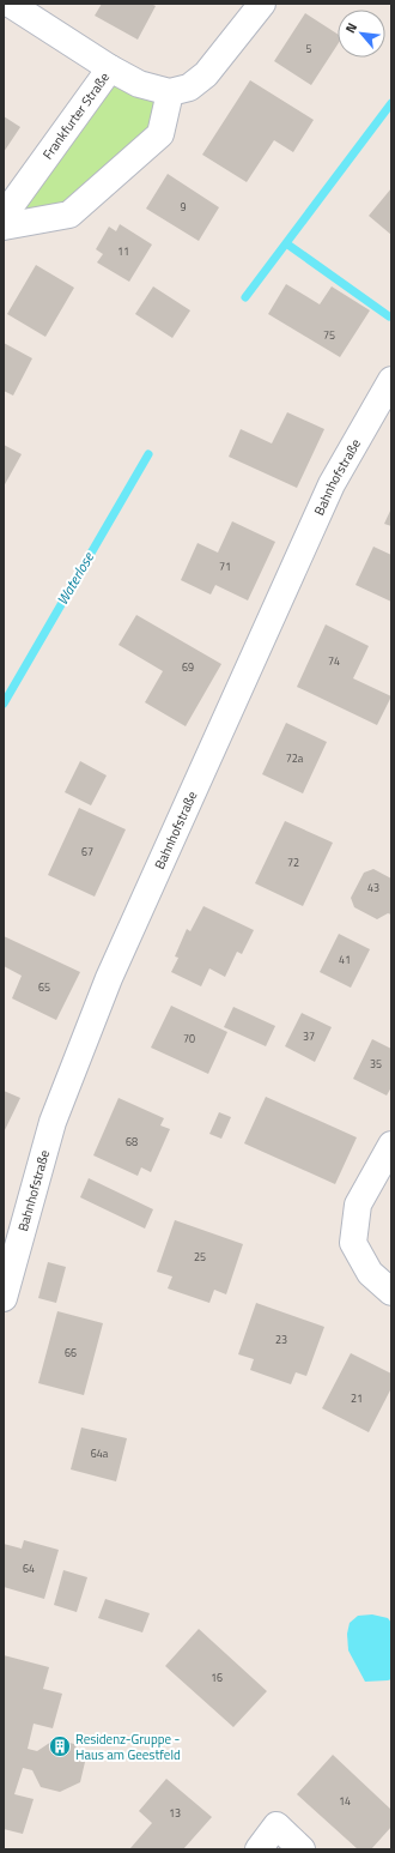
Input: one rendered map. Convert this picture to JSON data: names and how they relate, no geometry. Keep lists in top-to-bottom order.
{
  "streets": {
    "street": ["Frankfurter Straße", "Bahnhofstraße"]
  },
  "water": ["Waterlose"],
  "places": {
    "building": ["Residenz-Gruppe - Haus am Geestfeld"]
  },
  "house_numbers": [
    "5",
    "9",
    "11",
    "75",
    "71",
    "74",
    "69",
    "72a",
    "67",
    "72",
    "43",
    "41",
    "65",
    "37",
    "70",
    "35",
    "68",
    "25",
    "23",
    "66",
    "21",
    "64a",
    "64",
    "16",
    "14",
    "13"
  ],
  "north": "top left"
}
